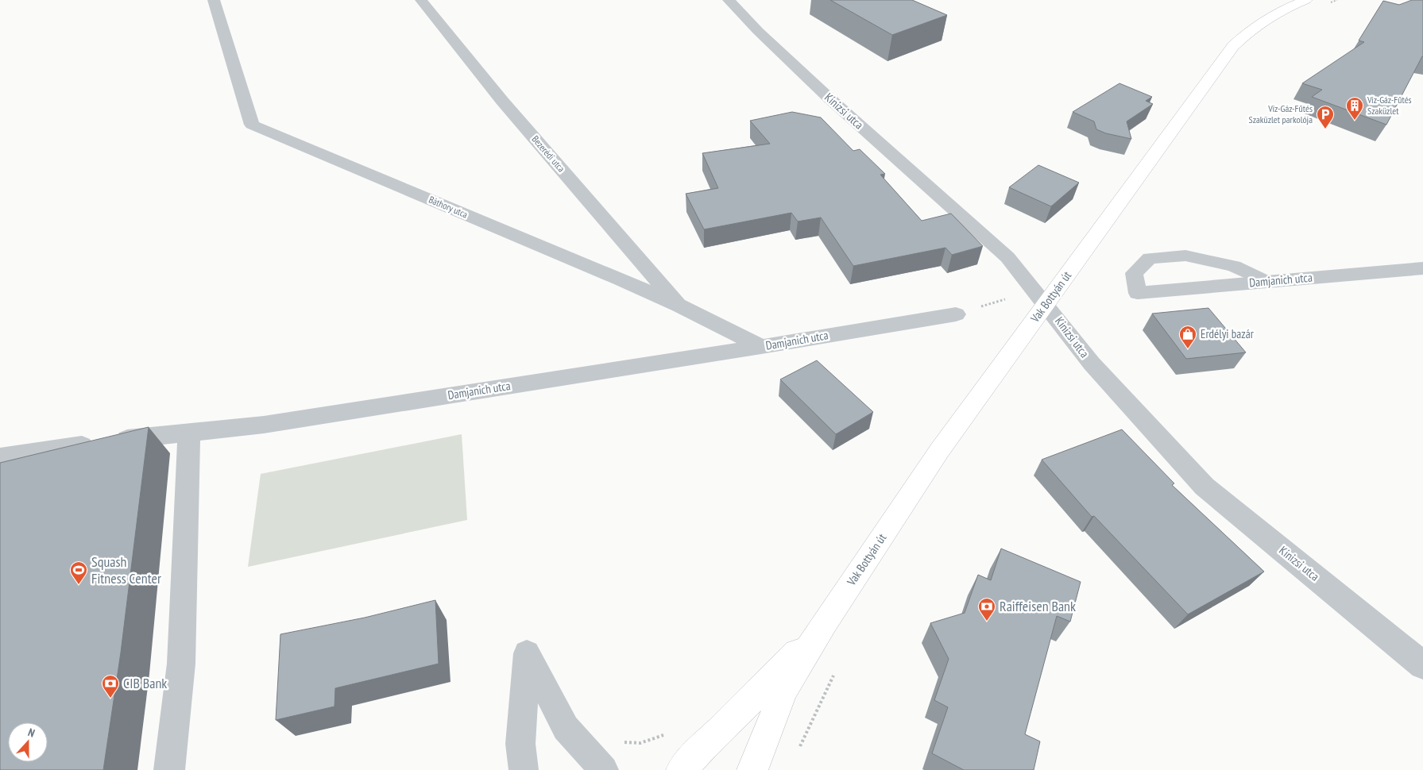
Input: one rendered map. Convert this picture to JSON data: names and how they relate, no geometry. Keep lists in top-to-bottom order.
{
  "streets": {
    "street": [
      "Kinizsi utca",
      "Bezerédi utca",
      "Báthory utca",
      "Damjanich utca",
      "Vak Bottyán út"
    ]
  },
  "crossings": [
    ["Kinizsi utca", "Vak Bottyán út"],
    ["Bezerédi utca", "Báthory utca"],
    ["Báthory utca", "Damjanich utca"]
  ],
  "places": {
    "building": ["Víz-Gáz-Fűtés Szaküzlet"],
    "parking": ["Víz-Gáz-Fűtés Szaküzlet parkolója"],
    "shop": ["Erdélyi bazár"],
    "sports": ["Squash Fitness Center"],
    "bank": ["Raiffeisen Bank", "CIB Bank"]
  },
  "north": "top"
}
